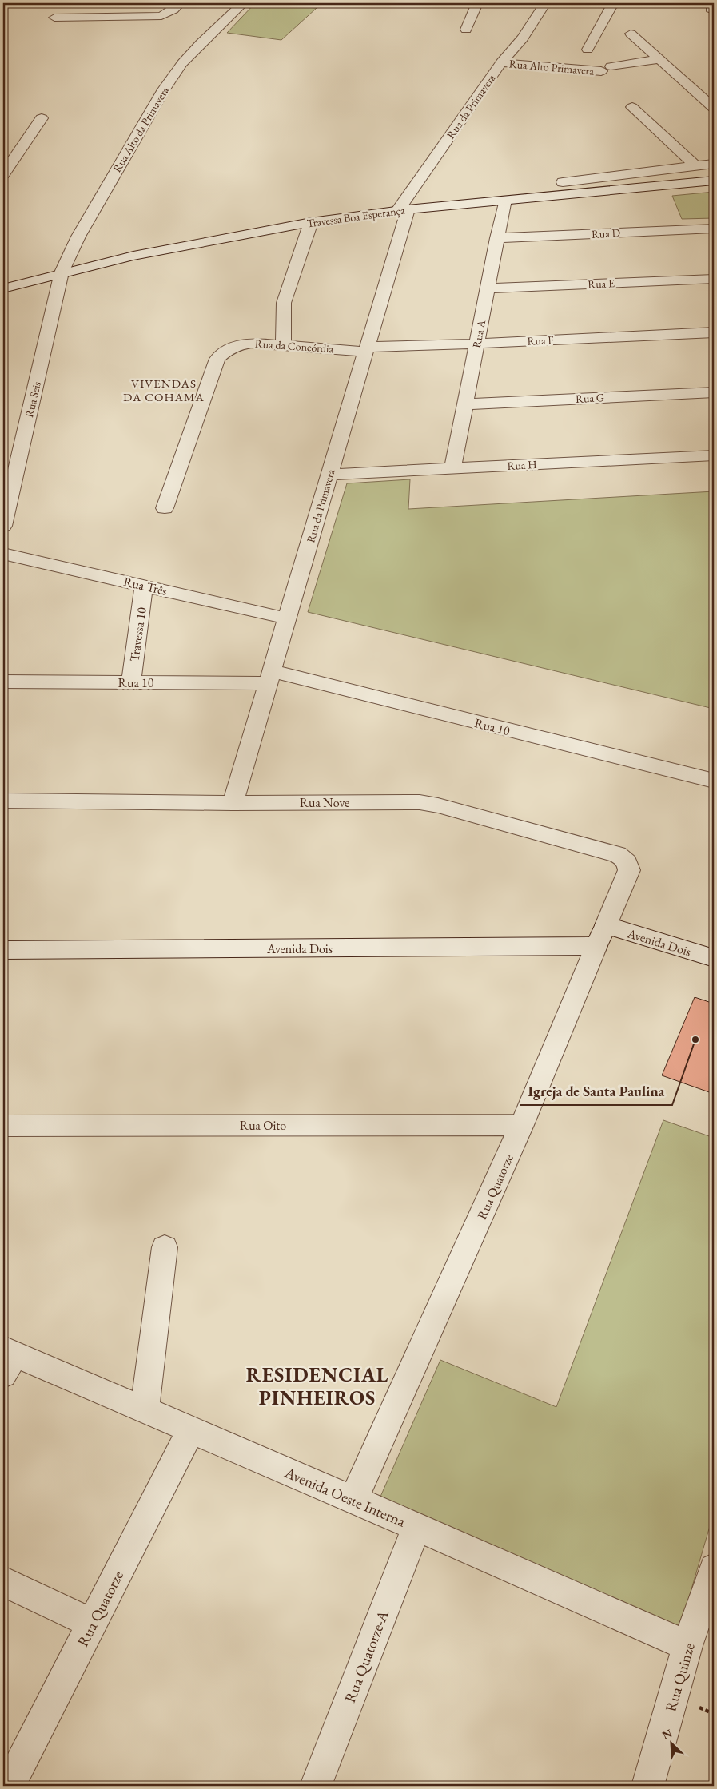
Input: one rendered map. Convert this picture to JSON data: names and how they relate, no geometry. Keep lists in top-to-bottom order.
{
  "streets": {
    "street": [
      "Rua Alto Primavera",
      "Rua da Primavera",
      "Rua Alto da Primavera",
      "Travessa Boa Esperança",
      "Rua D",
      "Rua E",
      "Rua A",
      "Rua F",
      "Rua da Concórdia",
      "Rua G",
      "Rua Seis",
      "Rua H",
      "Rua Três",
      "Travessa 10",
      "Rua 10",
      "Rua Nove",
      "Avenida Dois",
      "Rua Oito",
      "Rua Quatorze",
      "Avenida Oeste Interna",
      "Rua Quatorze-A",
      "Rua Quinze"
    ]
  },
  "crossings": [
    ["Rua Alto Primavera", "Rua da Primavera"],
    ["Rua da Primavera", "Travessa Boa Esperança"],
    ["Rua da Primavera", "Rua F"],
    ["Rua da Primavera", "Rua da Concórdia"],
    ["Rua da Primavera", "Rua H"],
    ["Rua da Primavera", "Rua Três"],
    ["Rua da Primavera", "Rua 10"],
    ["Rua da Primavera", "Rua Nove"],
    ["Rua Alto da Primavera", "Travessa Boa Esperança"],
    ["Rua Alto da Primavera", "Rua Seis"],
    ["Travessa Boa Esperança", "Rua A"],
    ["Travessa Boa Esperança", "Rua Seis"],
    ["Rua D", "Rua A"],
    ["Rua E", "Rua A"],
    ["Rua A", "Rua F"],
    ["Rua A", "Rua G"],
    ["Rua A", "Rua H"],
    ["Rua F", "Rua da Concórdia"],
    ["Rua Três", "Travessa 10"],
    ["Travessa 10", "Rua 10"],
    ["Rua Nove", "Rua Quatorze"],
    ["Avenida Dois", "Rua Quatorze"],
    ["Rua Oito", "Rua Quatorze"],
    ["Rua Quatorze", "Avenida Oeste Interna"],
    ["Avenida Oeste Interna", "Rua Quatorze-A"],
    ["Avenida Oeste Interna", "Rua Quinze"]
  ],
  "districts": ["VIVENDAS DA COHAMA", "RESIDENCIAL PINHEIROS"],
  "places": ["Igreja de Santa Paulina"],
  "north": "top left"
}
